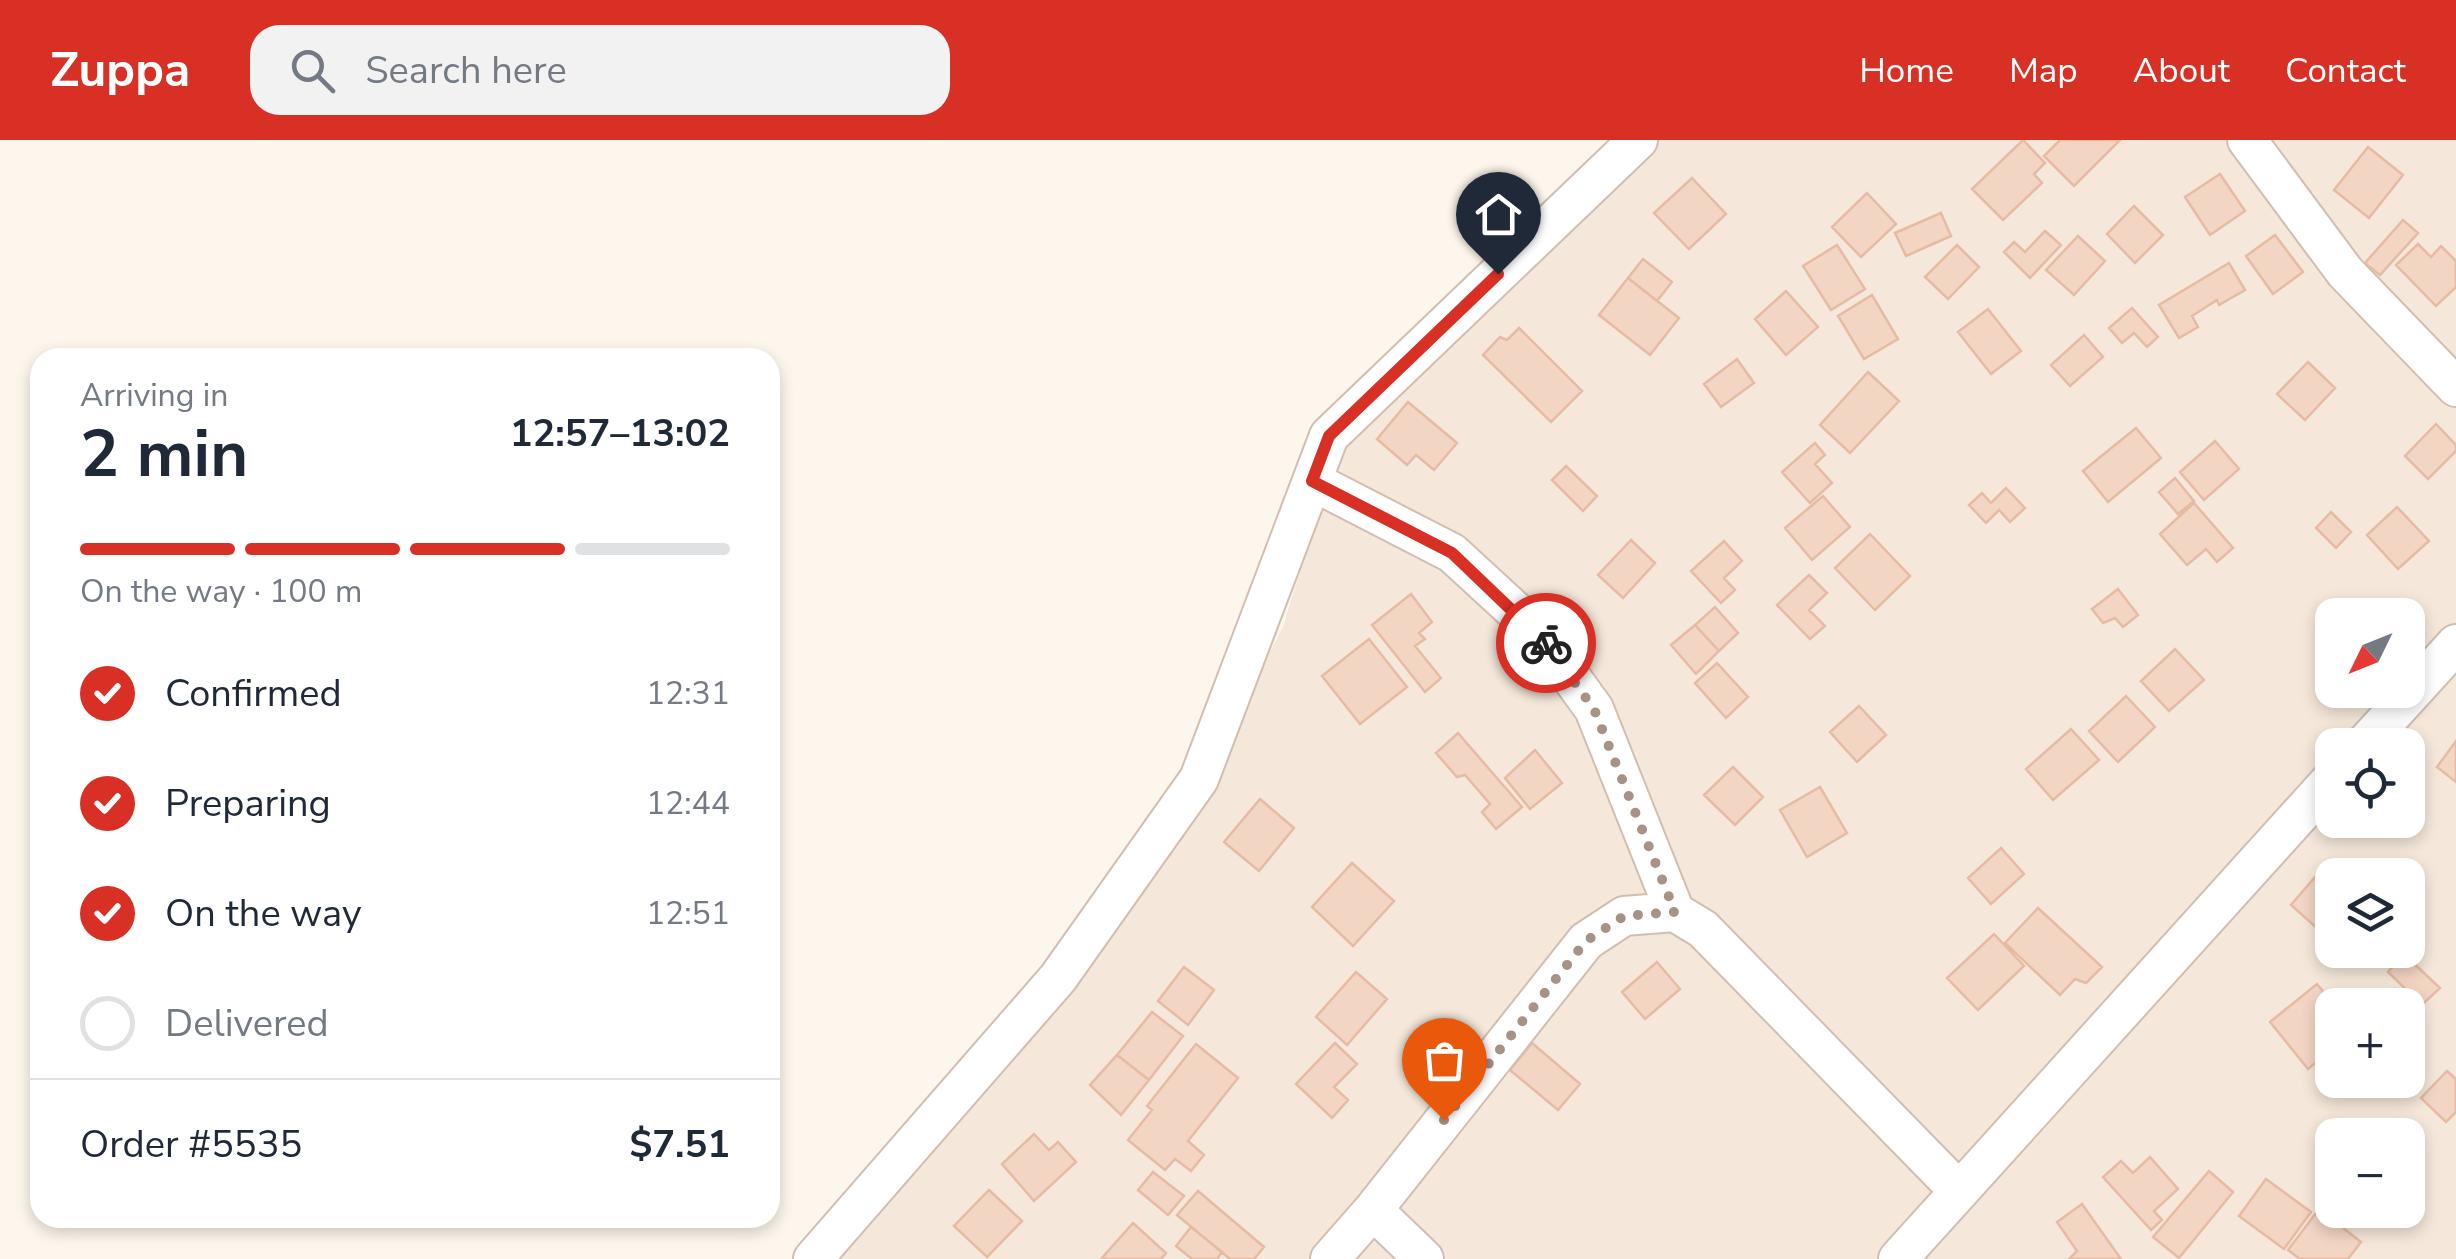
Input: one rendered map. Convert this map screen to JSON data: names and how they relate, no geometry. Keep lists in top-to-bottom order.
{
  "north": "bottom left",
  "page": {
    "header": "Zuppa",
    "search": "Search here",
    "nav": [
      "Home",
      "Map",
      "About",
      "Contact"
    ],
    "heading": ["2 min", "Arriving in", "12:57–13:02"],
    "panel": ["Order #5535", "$7.51"],
    "bar": "On the way · 100 m",
    "map_buttons": ["+", "−"],
    "list": [
      ["Confirmed", "12:31"],
      ["Preparing", "12:44"],
      ["On the way", "12:51"],
      "Delivered"
    ]
  }
}
